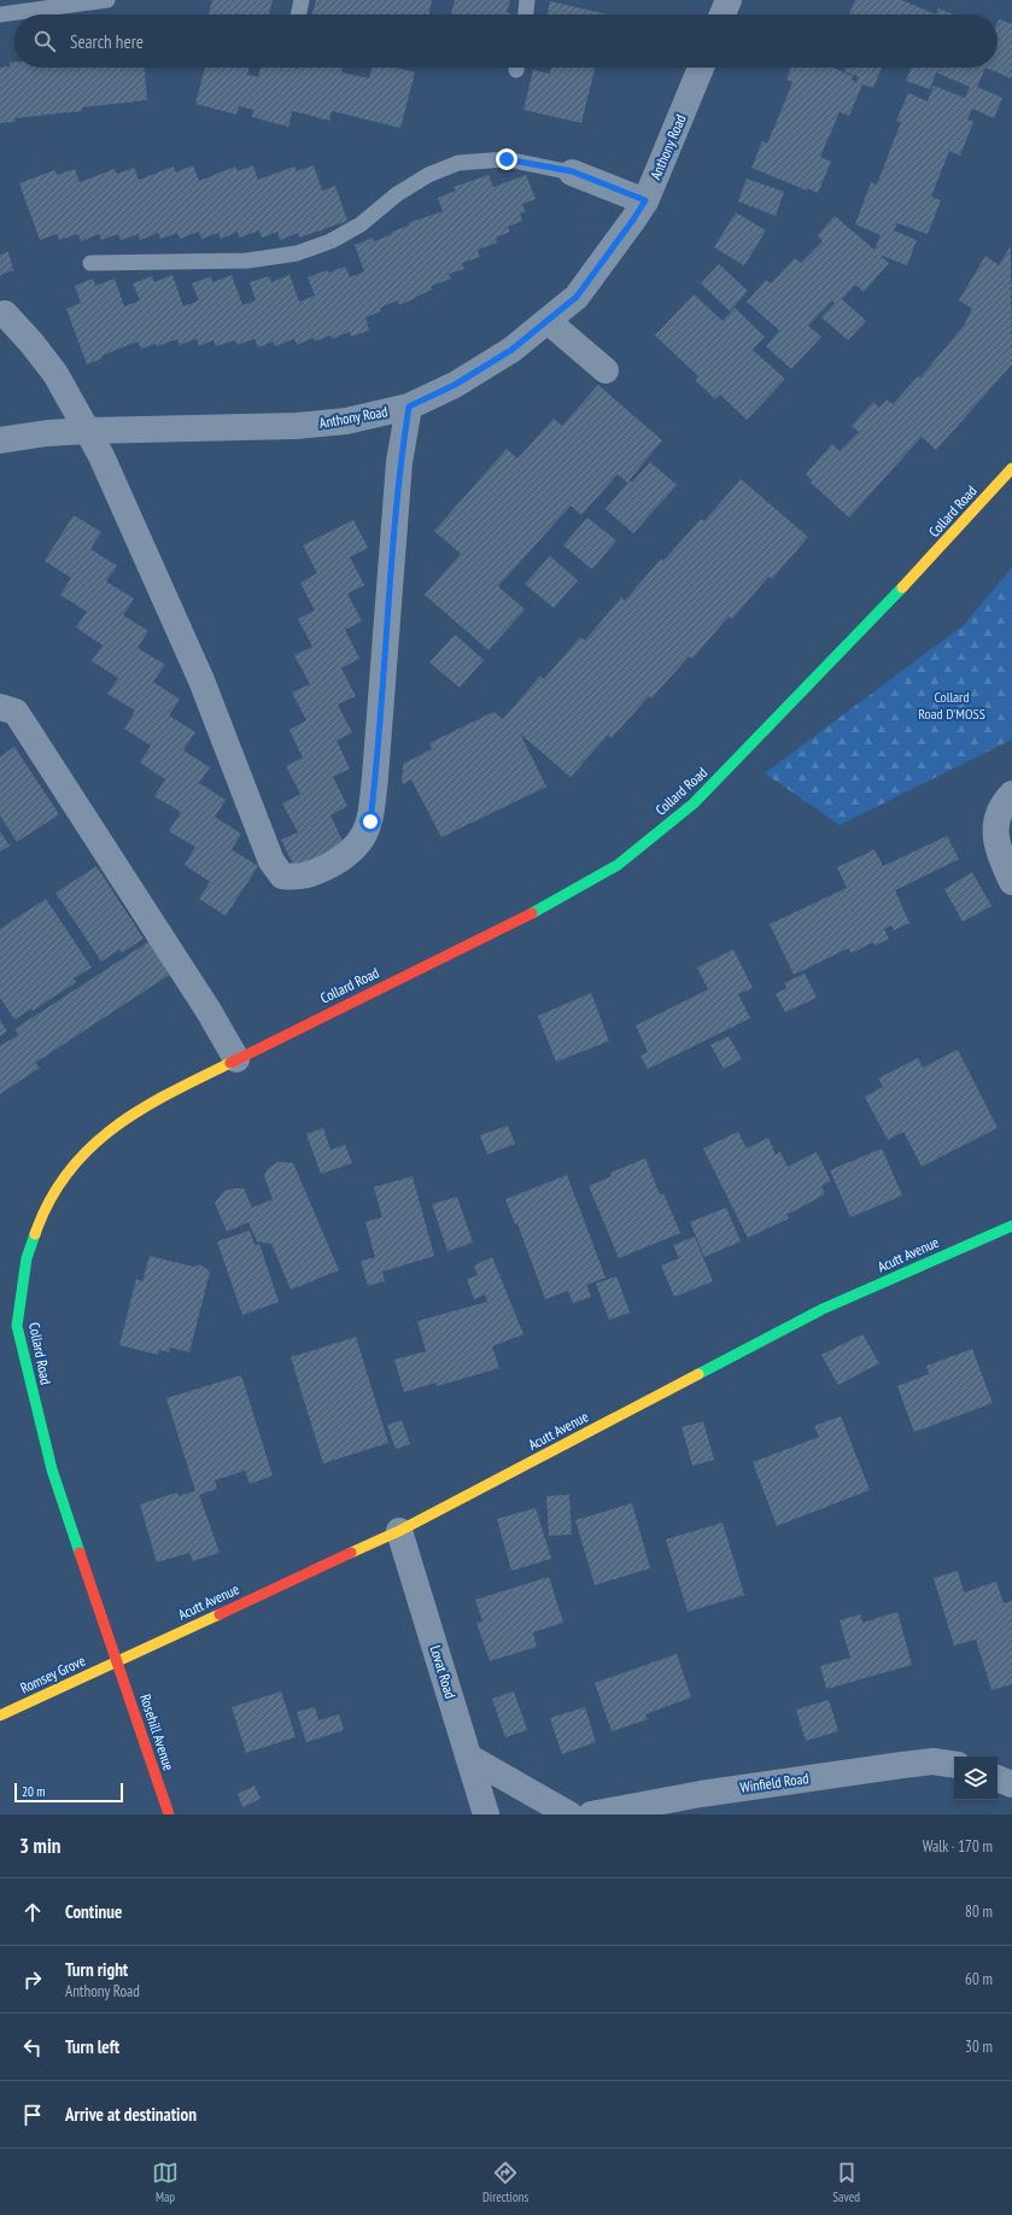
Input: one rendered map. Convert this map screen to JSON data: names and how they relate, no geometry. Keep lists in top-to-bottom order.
{
  "streets": {
    "street": [
      "Anthony Road",
      "Collard Road",
      "Acutt Avenue",
      "Lovat Road",
      "Romsey Grove",
      "Rosehill Avenue",
      "Winfield Road"
    ]
  },
  "crossings": [
    ["Collard Road", "Acutt Avenue"],
    ["Collard Road", "Romsey Grove"],
    ["Collard Road", "Rosehill Avenue"],
    ["Acutt Avenue", "Lovat Road"],
    ["Acutt Avenue", "Romsey Grove"],
    ["Acutt Avenue", "Rosehill Avenue"],
    ["Romsey Grove", "Rosehill Avenue"]
  ],
  "parks": ["Collard Road D'MOSS"],
  "scale_bar": "20 m",
  "page": {
    "search": "Search here",
    "scale": "20 m",
    "heading": ["3 min", "Walk · 170 m"],
    "list": [
      ["Continue", "80 m"],
      ["Turn right", "Anthony Road", "60 m"],
      ["Turn left", "30 m"],
      "Arrive at destination"
    ],
    "nav": ["Map", "Directions", "Saved"]
  }
}
